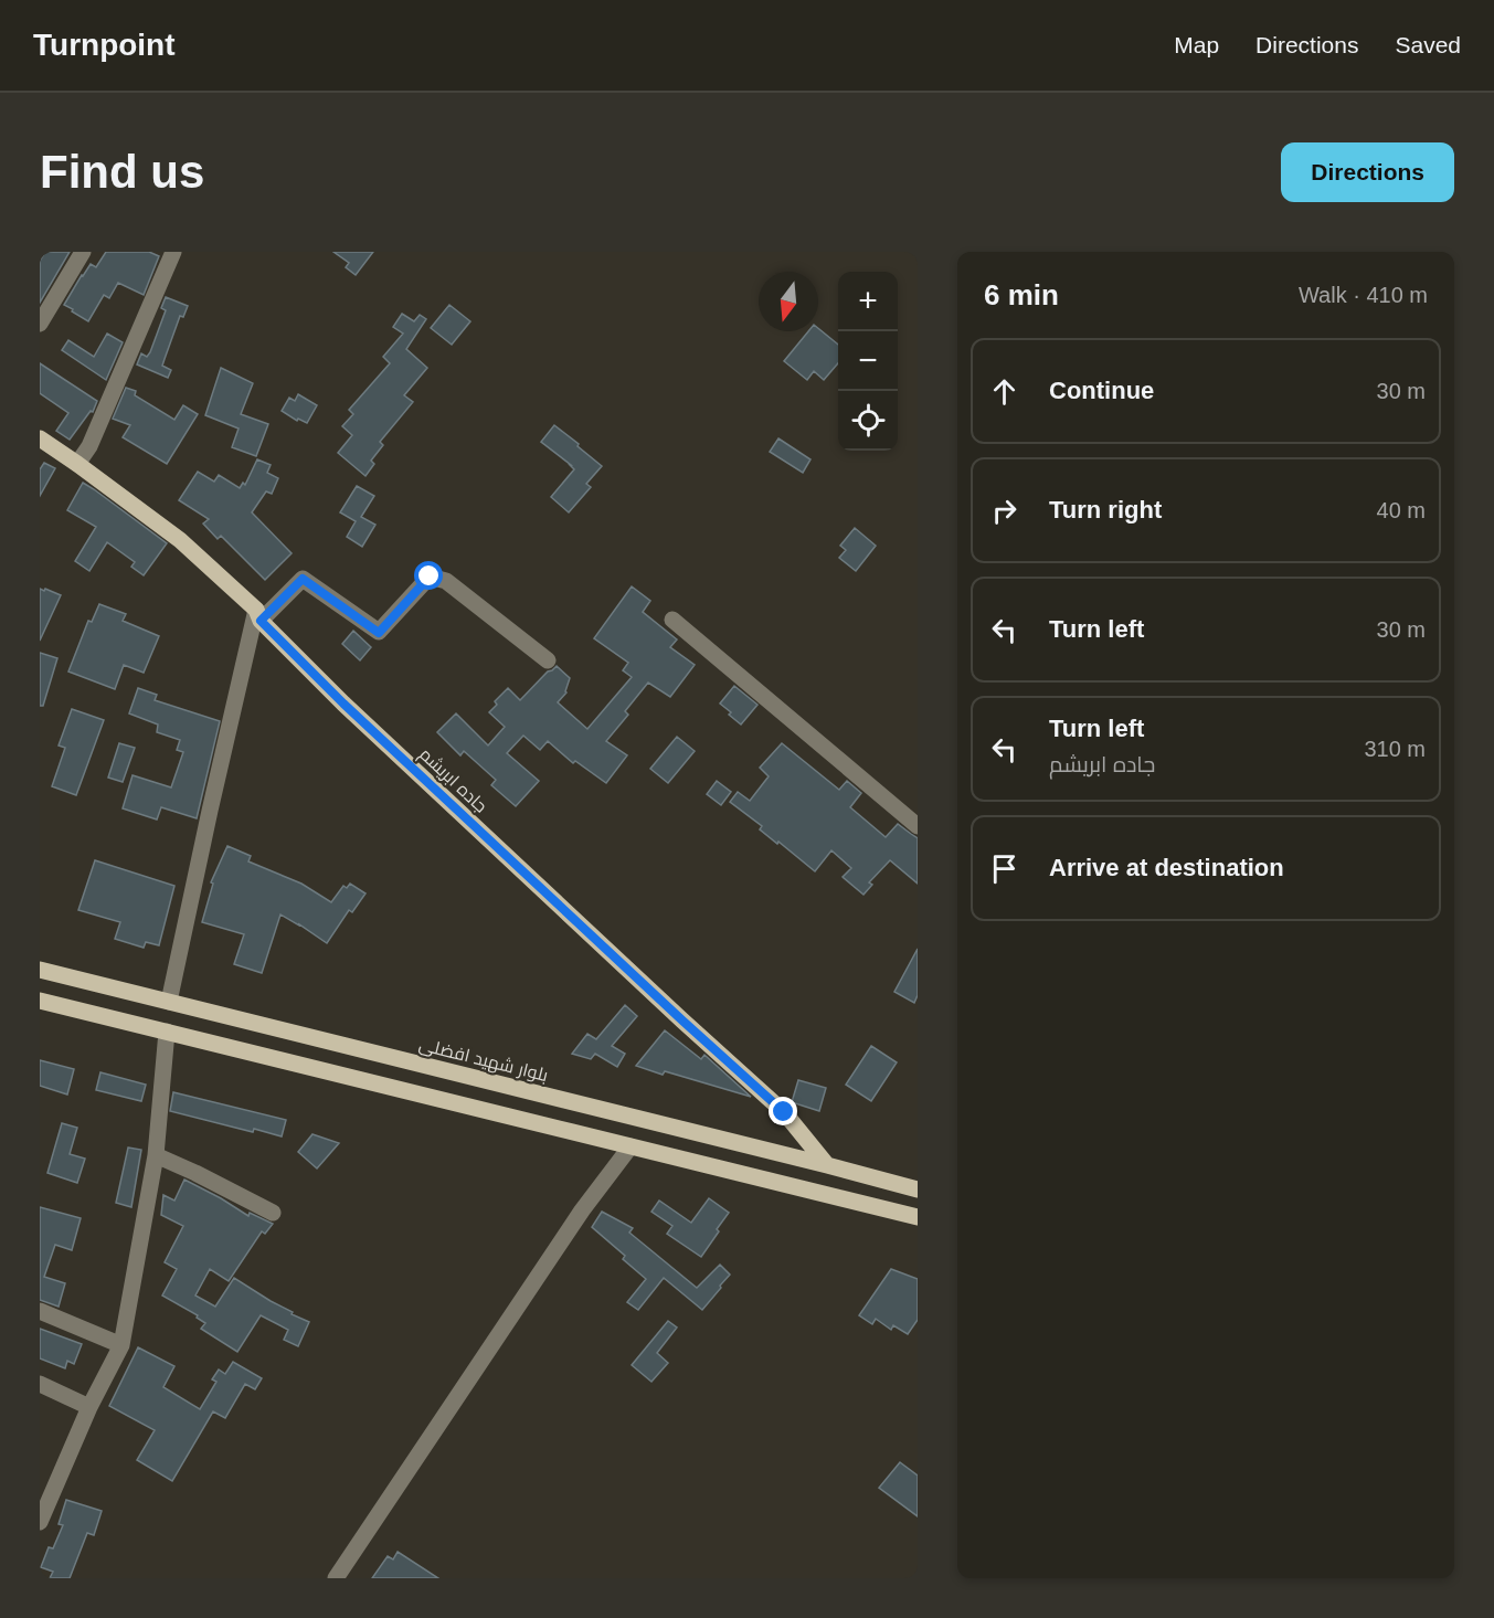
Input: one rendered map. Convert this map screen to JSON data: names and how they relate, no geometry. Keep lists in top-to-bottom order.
{
  "streets": {
    "main road": ["جاده ابریشم", "بلوار شهید افضلی"]
  },
  "crossings": [
    ["جاده ابریشم", "بلوار شهید افضلی"]
  ],
  "north": "bottom",
  "page": {
    "header": "Turnpoint",
    "nav": ["Map", "Directions", "Saved"],
    "buttons": "Directions",
    "title": "Find us",
    "heading": ["6 min", "Walk · 410 m"],
    "map_buttons": ["+", "−"],
    "list": [
      ["Continue", "30 m"],
      ["Turn right", "40 m"],
      ["Turn left", "30 m"],
      ["Turn left", "جاده ابریشم", "310 m"],
      "Arrive at destination"
    ]
  }
}
